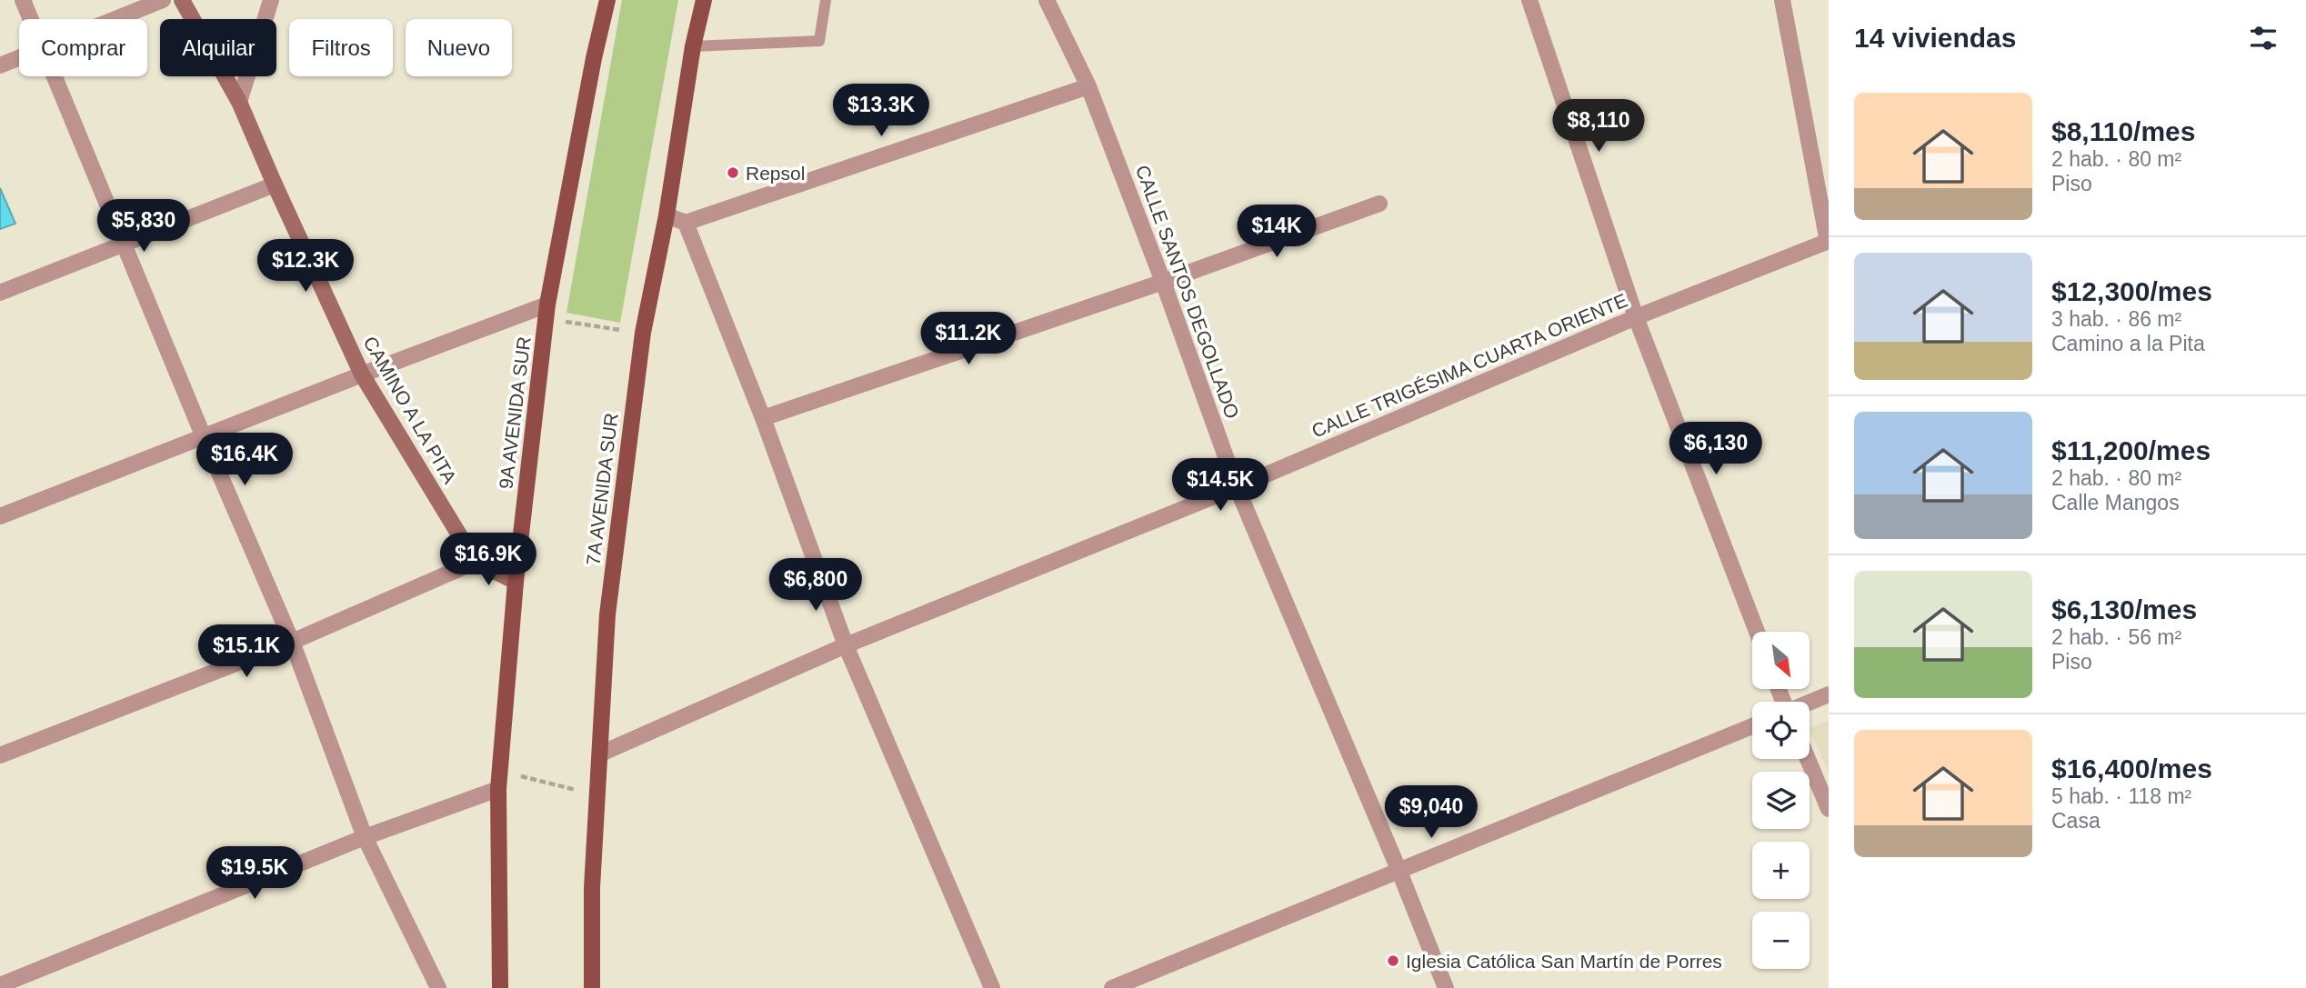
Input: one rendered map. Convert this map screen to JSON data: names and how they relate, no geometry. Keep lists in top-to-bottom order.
{
  "streets": {
    "main road": ["9A AVENIDA SUR", "7A AVENIDA SUR"],
    "street": ["CALLE SANTOS DEGOLLADO", "CALLE TRIGÉSIMA CUARTA ORIENTE", "CAMINO A LA PITA"]
  },
  "crossings": [
    ["CALLE SANTOS DEGOLLADO", "CALLE TRIGÉSIMA CUARTA ORIENTE"],
    ["CALLE TRIGÉSIMA CUARTA ORIENTE", "7A AVENIDA SUR"]
  ],
  "places": ["Repsol", "Iglesia Católica San Martín de Porres"],
  "north": "bottom right",
  "page": {
    "heading": "14 viviendas",
    "chip": [
      "Comprar",
      "Alquilar",
      "Filtros",
      "Nuevo"
    ],
    "list": [
      {
        "name": "$8,110/mes",
        "note": "2 hab. · 80 m² · Piso"
      },
      {
        "name": "$12,300/mes",
        "note": "3 hab. · 86 m² · Camino a la Pita"
      },
      {
        "name": "$11,200/mes",
        "note": "2 hab. · 80 m² · Calle Mangos"
      },
      {
        "name": "$6,130/mes",
        "note": "2 hab. · 56 m² · Piso"
      },
      {
        "name": "$16,400/mes",
        "note": "5 hab. · 118 m² · Casa"
      }
    ],
    "price": [
      "$13.3K",
      "$8,110",
      "$5,830",
      "$14K",
      "$12.3K",
      "$11.2K",
      "$6,130",
      "$16.4K",
      "$14.5K",
      "$16.9K",
      "$6,800",
      "$15.1K",
      "$9,040",
      "$19.5K"
    ],
    "map_buttons": ["+", "−"]
  }
}
